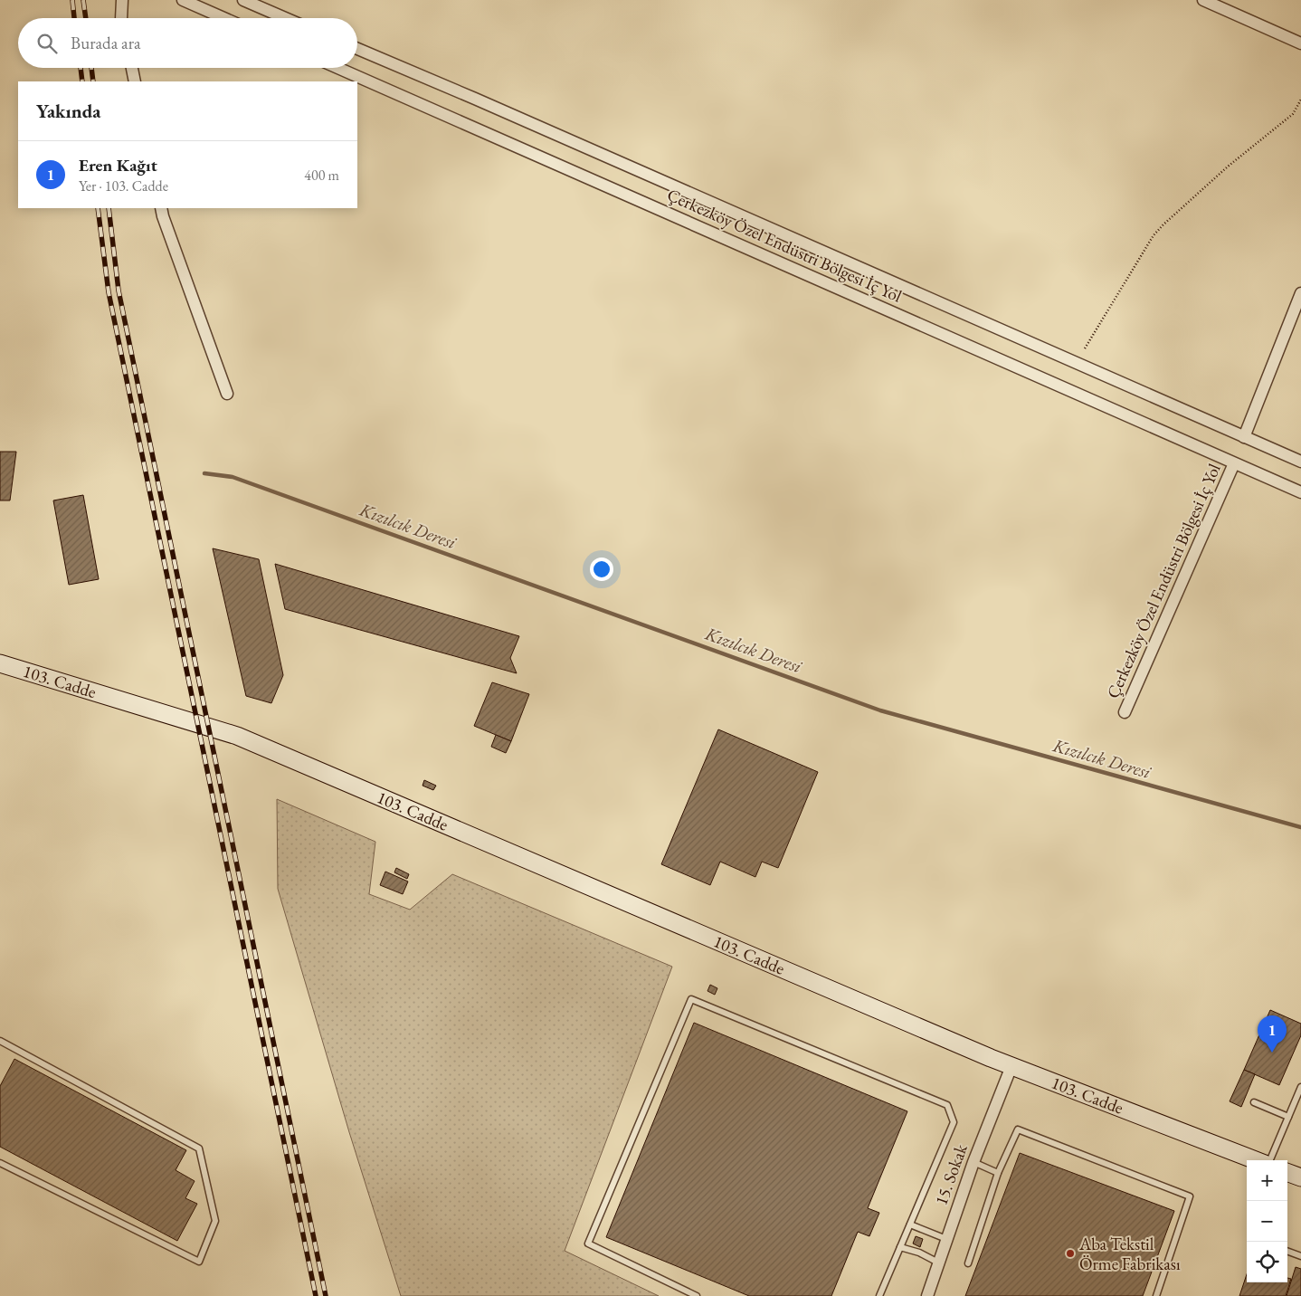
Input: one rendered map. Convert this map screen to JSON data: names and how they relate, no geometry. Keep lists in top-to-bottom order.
{
  "streets": {
    "street": ["Çerkezköy Özel Endüstri Bölgesi İç Yol", "103. Cadde", "15. Sokak"]
  },
  "crossings": [
    ["103. Cadde", "15. Sokak"]
  ],
  "water": ["Kızılcık Deresi"],
  "places": ["Aba Tekstil Örme Fabrikası"],
  "page": {
    "search": "Burada ara",
    "heading": "Yakında",
    "list": [
      {
        "mark": "1",
        "name": "Eren Kağıt",
        "note": "Yer · 103. Cadde",
        "value": "400 m"
      }
    ],
    "pins": "1",
    "map_buttons": ["+", "−"]
  }
}
